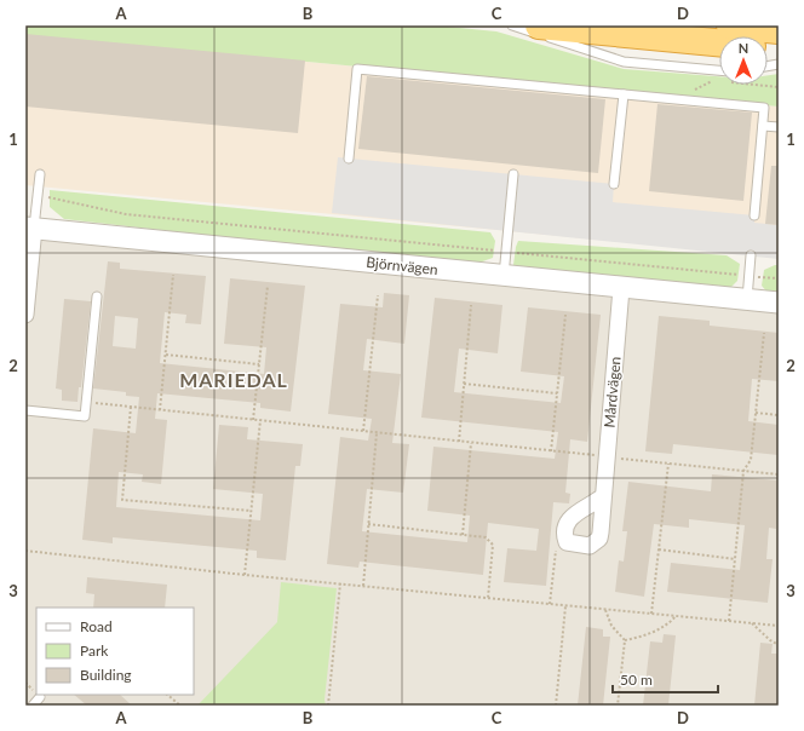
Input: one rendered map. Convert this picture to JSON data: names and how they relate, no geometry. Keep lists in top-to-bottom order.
{
  "streets": {
    "street": ["Björnvägen", "Mårdvägen"]
  },
  "crossings": [
    ["Björnvägen", "Mårdvägen"]
  ],
  "districts": ["MARIEDAL"],
  "legend": ["Road", "Park", "Building"],
  "scale_bar": "50 m",
  "north": "top",
  "grid": {
    "columns": [
      "A",
      "B",
      "C",
      "D"
    ],
    "rows": ["1", "2", "3"]
  }
}
